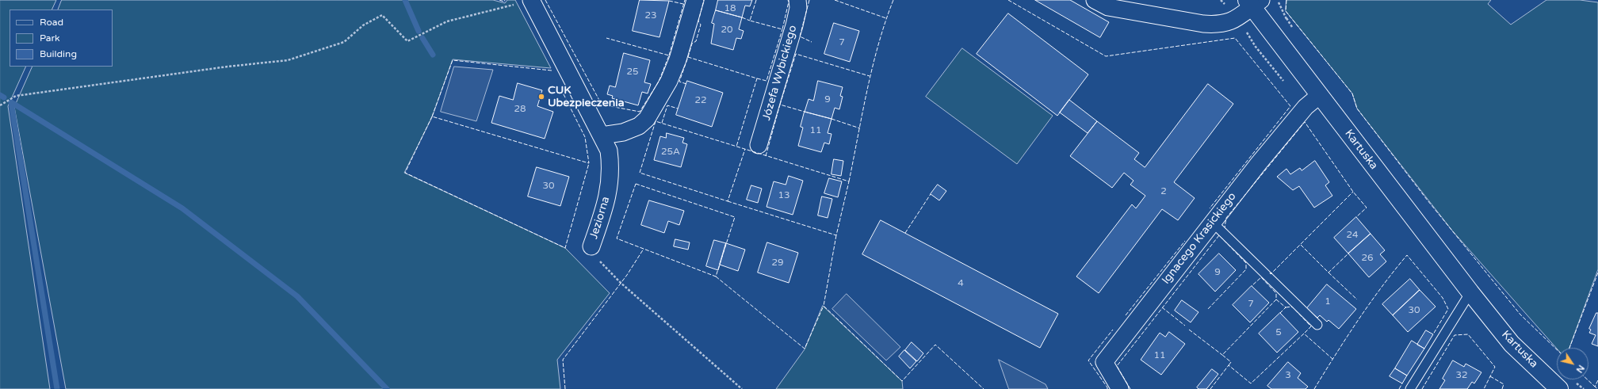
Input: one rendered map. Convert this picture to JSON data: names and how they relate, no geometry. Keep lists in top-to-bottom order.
{
  "streets": {
    "main road": ["Kartuska"],
    "street": ["Józefa Wybickiego", "Jeziorna", "Ignacego Krasickiego"]
  },
  "crossings": [
    ["Kartuska", "Ignacego Krasickiego"]
  ],
  "places": ["CUK Ubezpieczenia"],
  "house_numbers": [
    "18",
    "23",
    "20",
    "7",
    "25",
    "9",
    "22",
    "28",
    "11",
    "25A",
    "30",
    "2",
    "13",
    "24",
    "26",
    "29",
    "9",
    "4",
    "1",
    "7",
    "30",
    "5",
    "11",
    "3",
    "32"
  ],
  "legend": ["Road", "Park", "Building"],
  "north": "bottom right"
}
